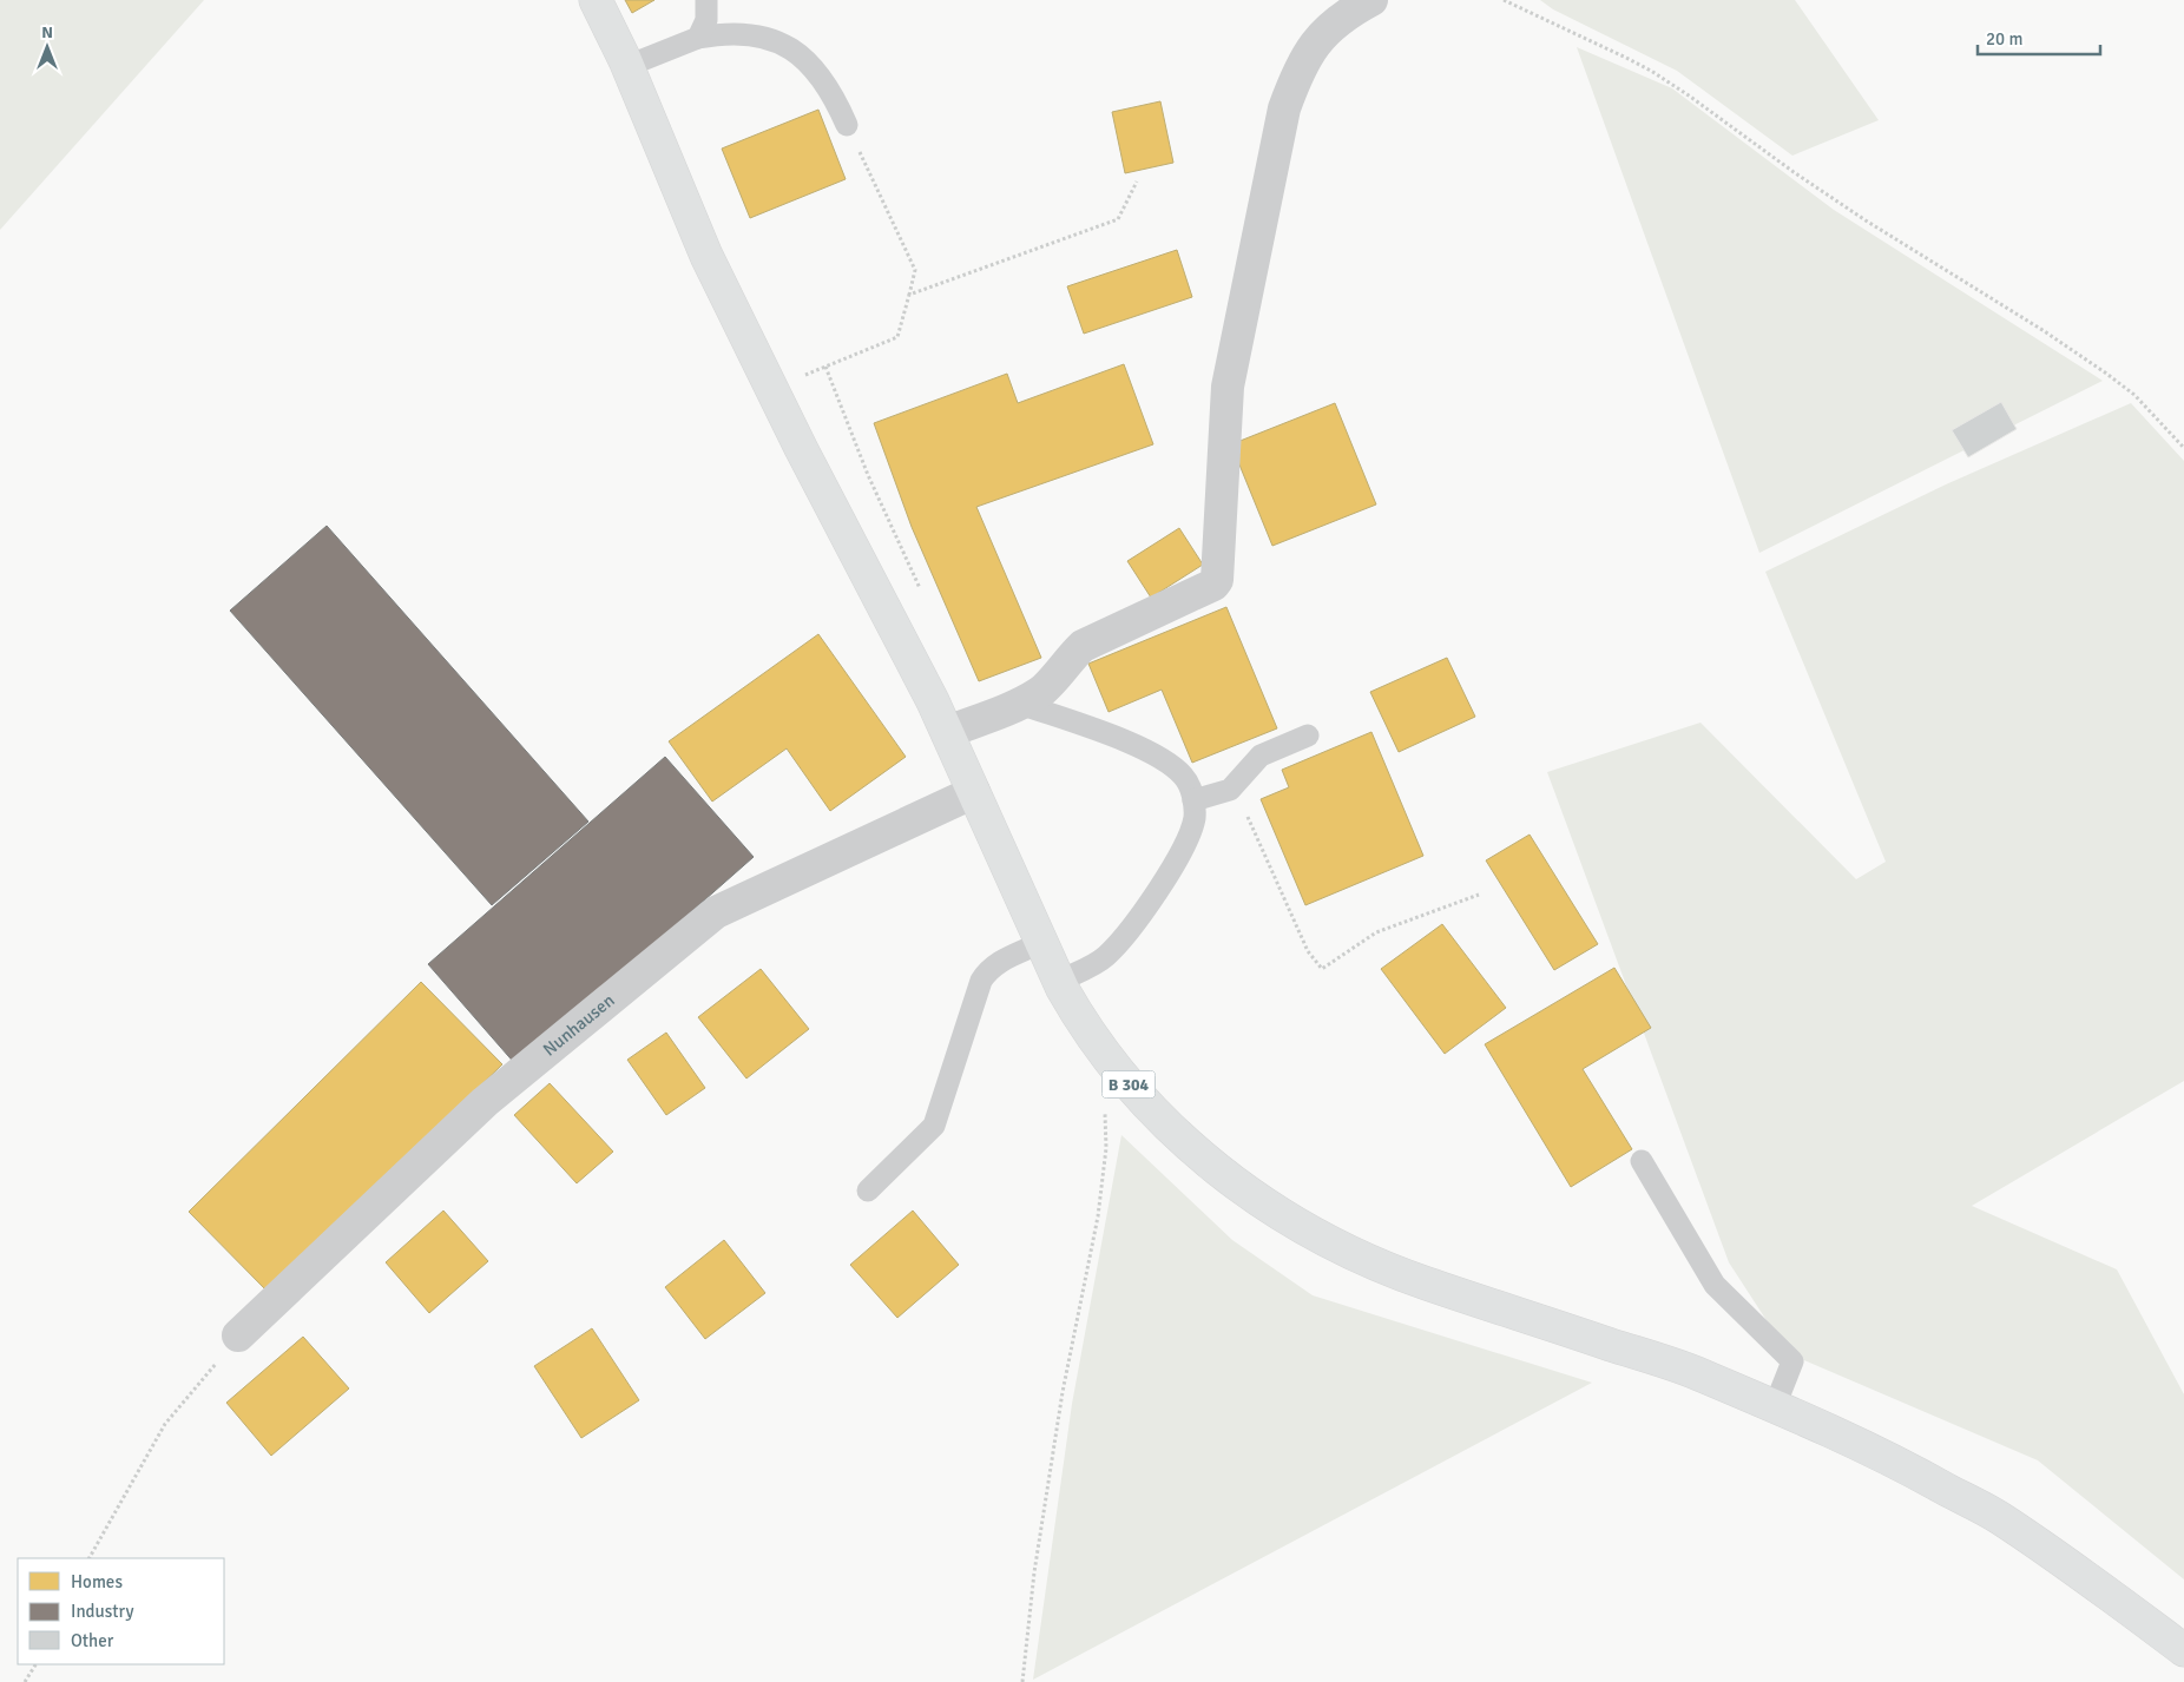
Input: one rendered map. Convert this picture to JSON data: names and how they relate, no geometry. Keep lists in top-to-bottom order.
{
  "streets": {
    "main road": ["B 304"],
    "street": ["Nunhausen"]
  },
  "crossings": [
    ["Nunhausen", "B 304"]
  ],
  "legend": ["Homes", "Industry", "Other"],
  "scale_bar": "20 m",
  "north": "top"
}
